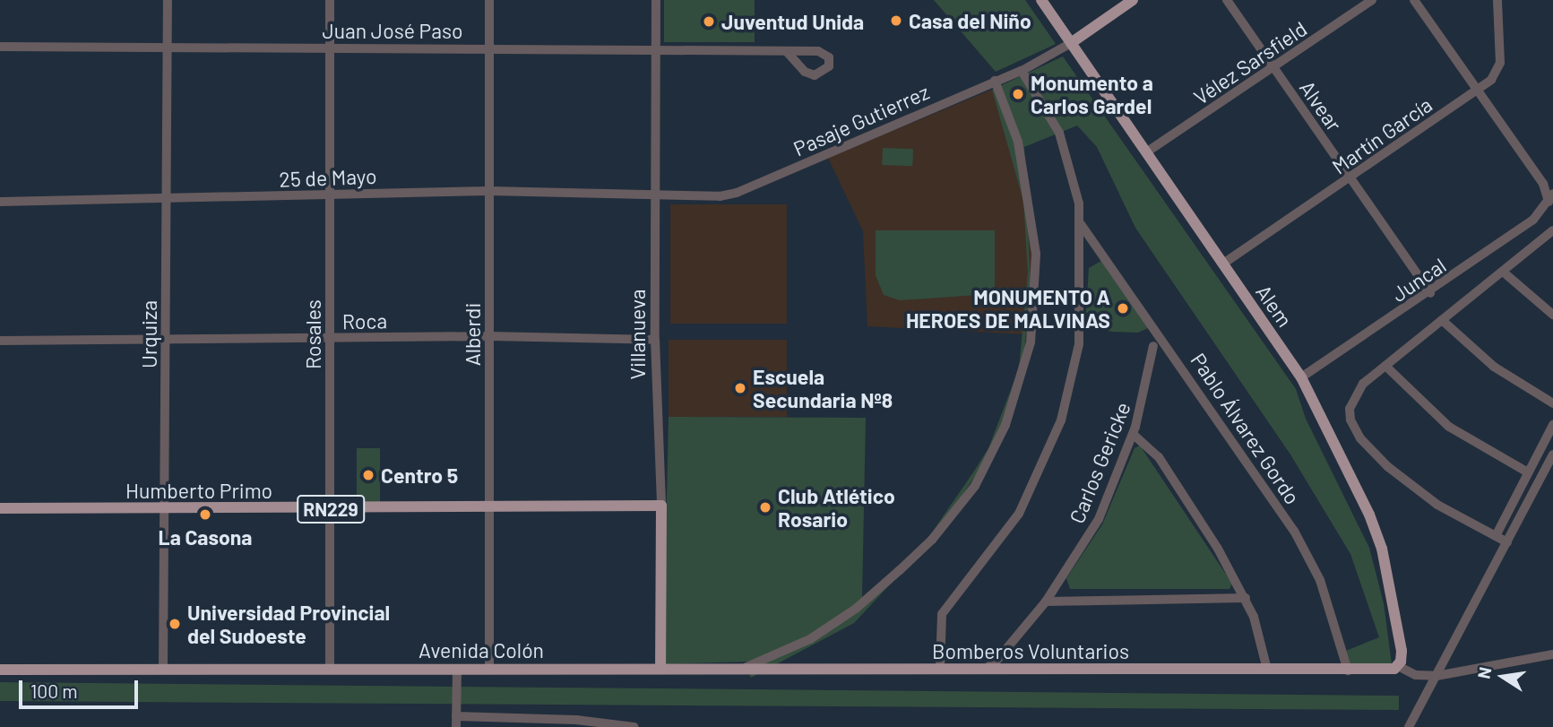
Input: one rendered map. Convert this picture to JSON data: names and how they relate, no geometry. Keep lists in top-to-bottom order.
{
  "streets": {
    "main road": [
      "Alem",
      "Villanueva",
      "Humberto Primo",
      "RN229",
      "Avenida Colón",
      "Bomberos Voluntarios"
    ],
    "street": [
      "Juan José Paso",
      "Vélez Sarsfield",
      "Alvear",
      "Pasaje Gutierrez",
      "Martín García",
      "25 de Mayo",
      "Juncal",
      "Roca",
      "Urquiza",
      "Rosales",
      "Alberdi",
      "Pablo Álvarez Gordo",
      "Carlos Gericke"
    ]
  },
  "crossings": [
    ["Juan José Paso", "Urquiza"],
    ["Juan José Paso", "Rosales"],
    ["Juan José Paso", "Alberdi"],
    ["Juan José Paso", "Villanueva"],
    ["Vélez Sarsfield", "Alvear"],
    ["Vélez Sarsfield", "Alem"],
    ["Alvear", "Martín García"],
    ["Alvear", "Juncal"],
    ["Pasaje Gutierrez", "25 de Mayo"],
    ["Pasaje Gutierrez", "Alem"],
    ["Pasaje Gutierrez", "Villanueva"],
    ["Martín García", "Alem"],
    ["25 de Mayo", "Urquiza"],
    ["25 de Mayo", "Rosales"],
    ["25 de Mayo", "Alberdi"],
    ["25 de Mayo", "Villanueva"],
    ["Juncal", "Alem"],
    ["Alem", "Bomberos Voluntarios"],
    ["Roca", "Urquiza"],
    ["Roca", "Rosales"],
    ["Roca", "Alberdi"],
    ["Roca", "Villanueva"],
    ["Urquiza", "Humberto Primo"],
    ["Urquiza", "Avenida Colón"],
    ["Rosales", "Humberto Primo"],
    ["Rosales", "Avenida Colón"],
    ["Alberdi", "Humberto Primo"],
    ["Alberdi", "Avenida Colón"],
    ["Villanueva", "Humberto Primo"],
    ["Villanueva", "Avenida Colón"],
    ["Villanueva", "Bomberos Voluntarios"],
    ["Pablo Álvarez Gordo", "Bomberos Voluntarios"],
    ["Carlos Gericke", "Bomberos Voluntarios"],
    ["Avenida Colón", "Bomberos Voluntarios"]
  ],
  "places": [
    "Casa del Niño",
    "Juventud Unida",
    "Monumento a Carlos Gardel",
    "MONUMENTO A HEROES DE MALVINAS",
    "Escuela Secundaria Nº8",
    "Centro 5",
    "Club Atlético Rosario",
    "La Casona",
    "Universidad Provincial del Sudoeste"
  ],
  "scale_bar": "100 m",
  "north": "left"
}
